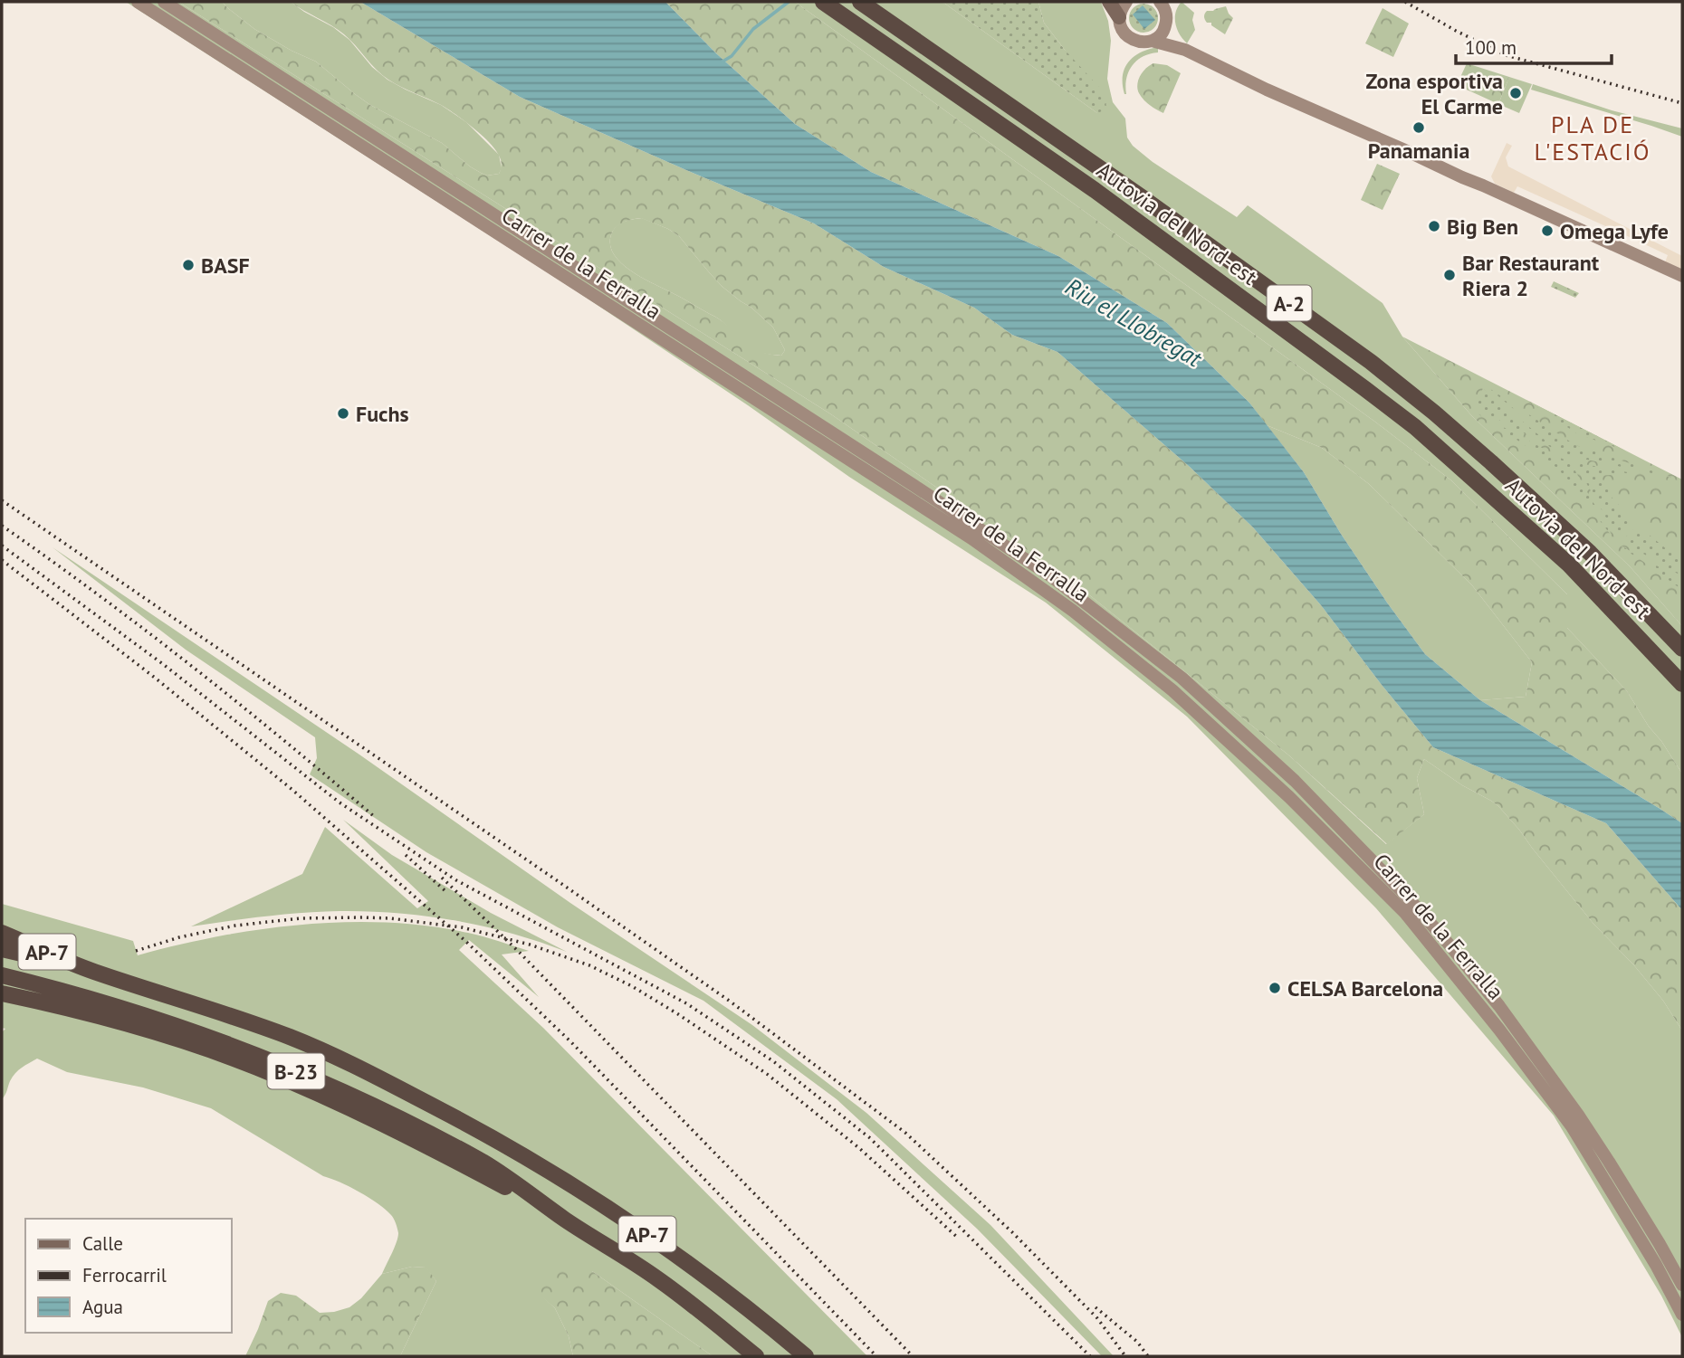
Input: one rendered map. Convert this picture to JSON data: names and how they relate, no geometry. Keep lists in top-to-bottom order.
{
  "streets": {
    "highway": [
      "Autovia del Nord-est",
      "A-2",
      "AP-7",
      "B-23"
    ],
    "street": ["Carrer de la Ferralla"]
  },
  "crossings": [
    ["AP-7", "B-23"]
  ],
  "districts": ["PLA DE L'ESTACIÓ"],
  "water": ["Riu el Llobregat"],
  "places": [
    "Zona esportiva El Carme",
    "Panamania",
    "Big Ben",
    "Omega Lyfe",
    "BASF",
    "Bar Restaurant Riera 2",
    "Fuchs",
    "CELSA Barcelona"
  ],
  "legend": ["Calle", "Ferrocarril", "Agua"],
  "scale_bar": "100 m"
}
